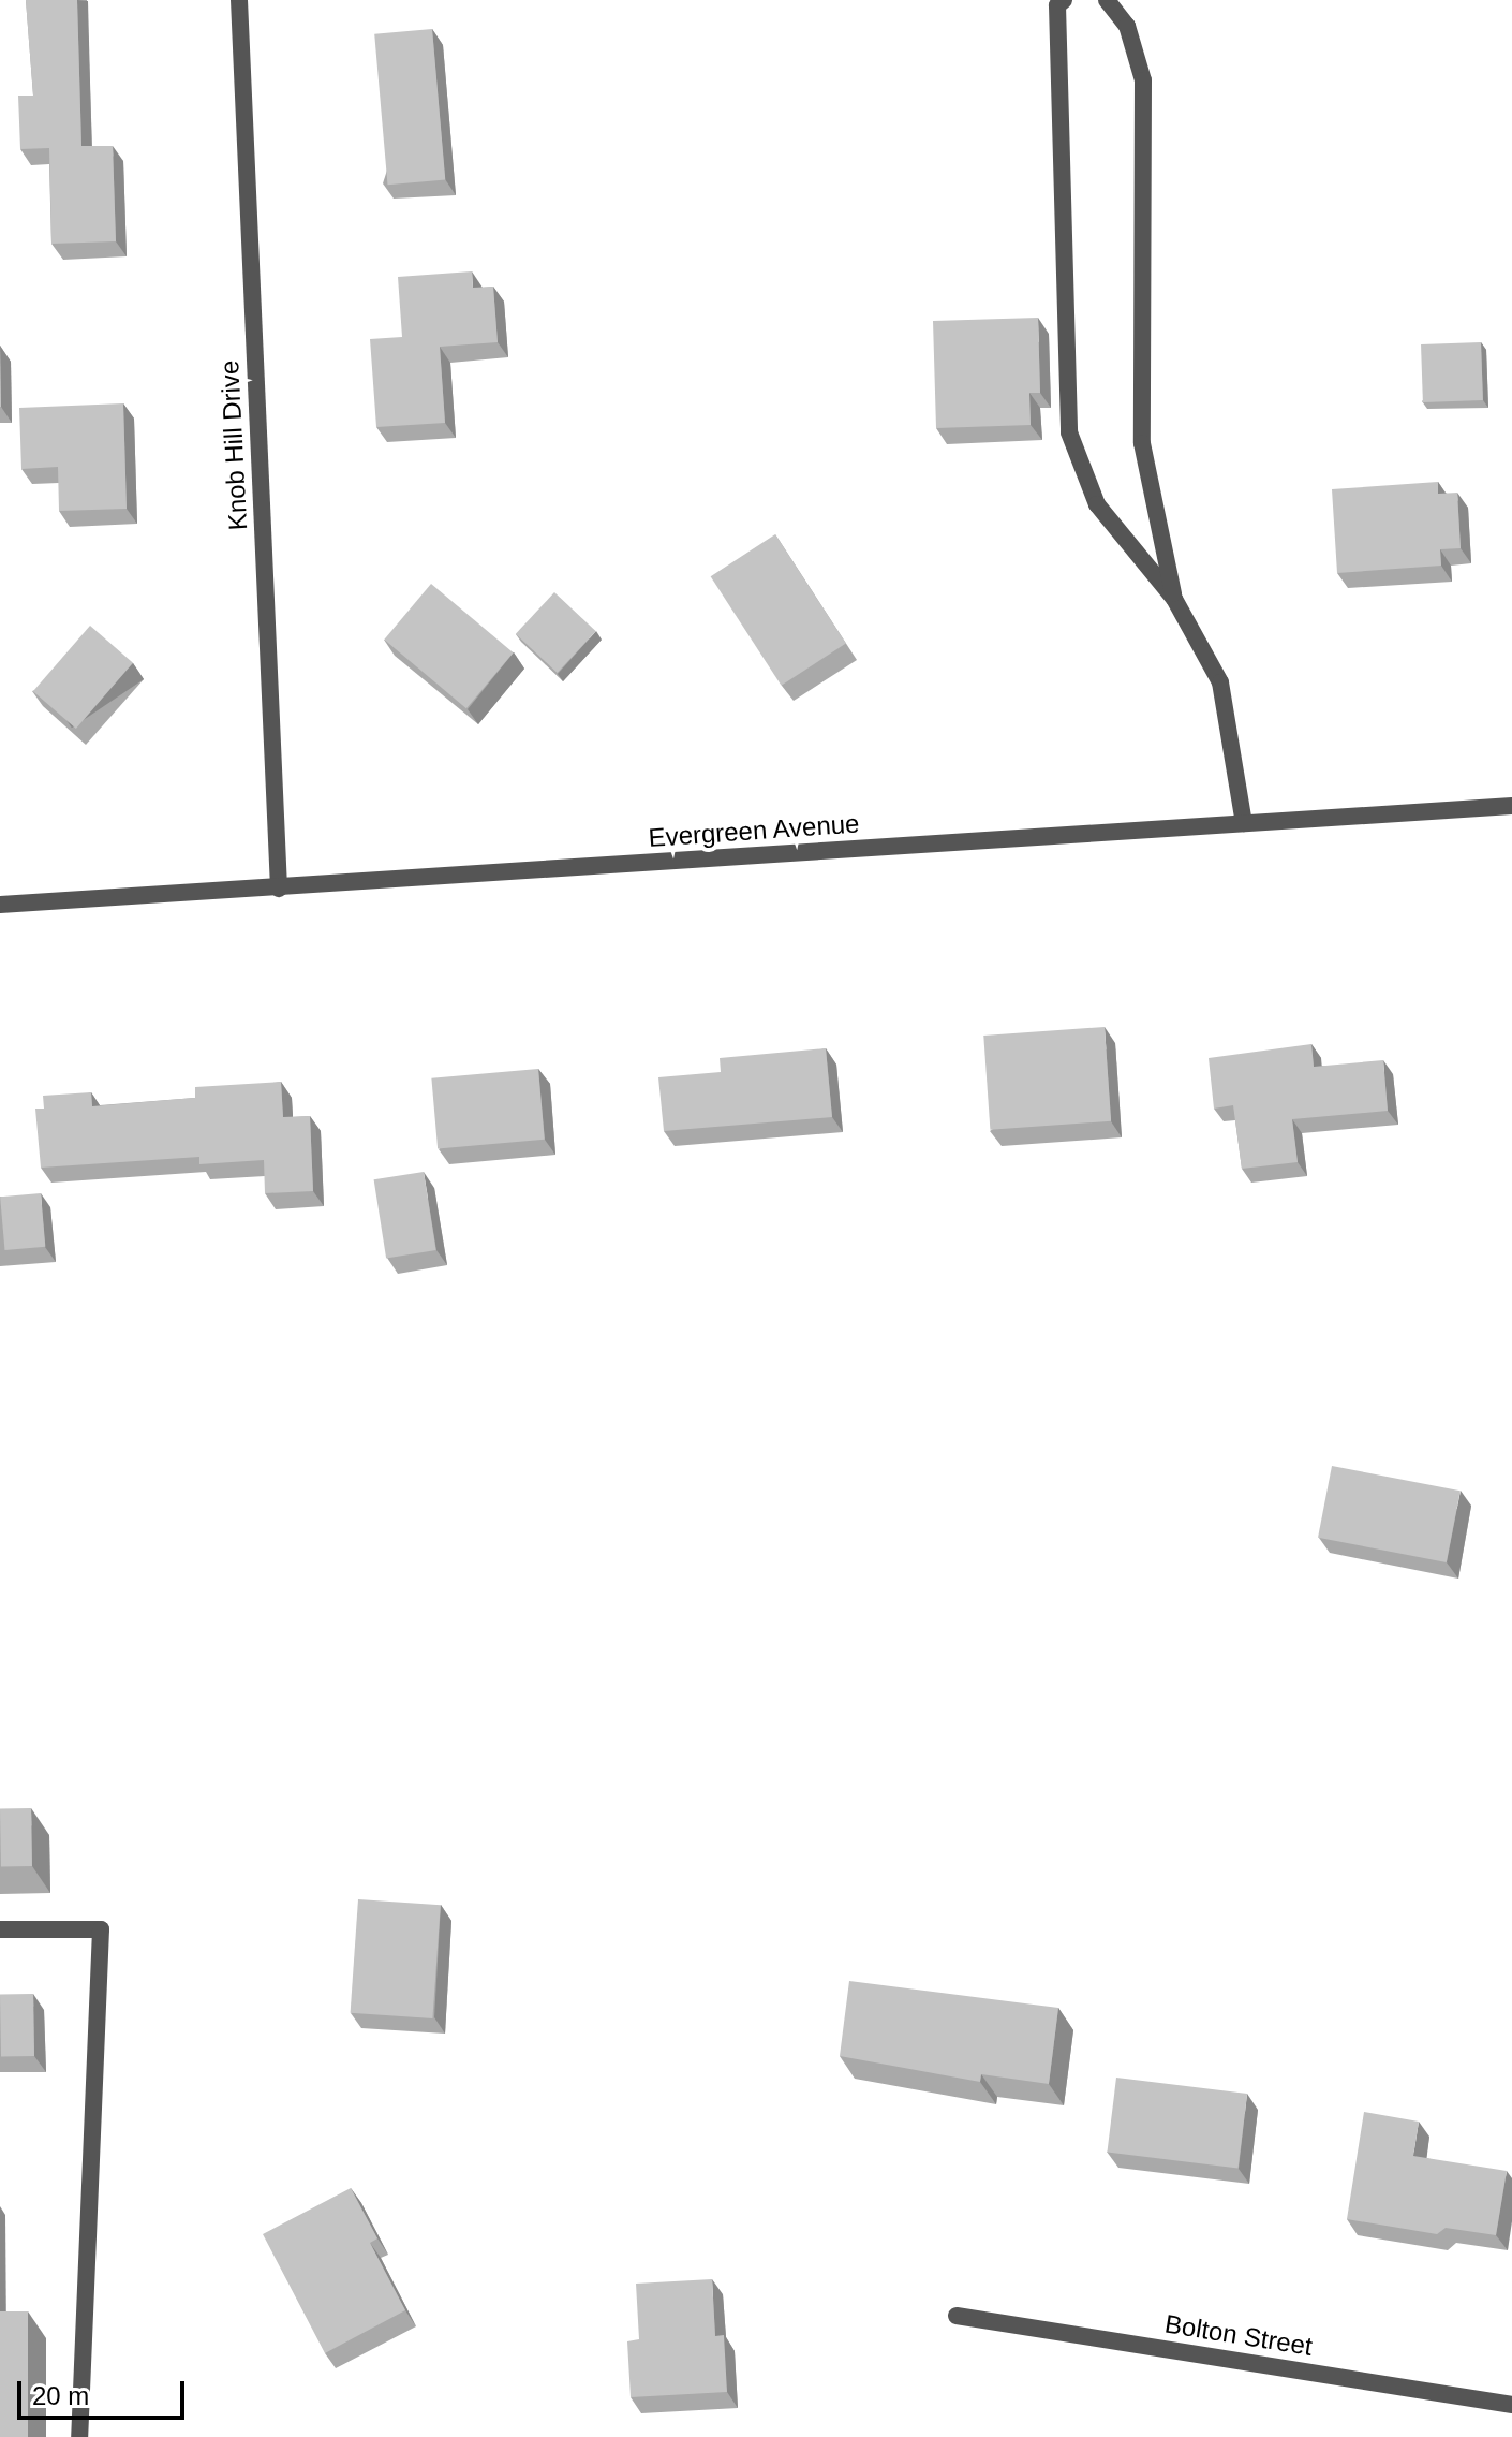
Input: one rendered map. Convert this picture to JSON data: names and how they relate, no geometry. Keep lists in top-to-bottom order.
{
  "streets": {
    "street": ["Knob Hill Drive", "Evergreen Avenue", "Bolton Street"]
  },
  "crossings": [
    ["Knob Hill Drive", "Evergreen Avenue"]
  ],
  "scale_bar": "20 m"
}
